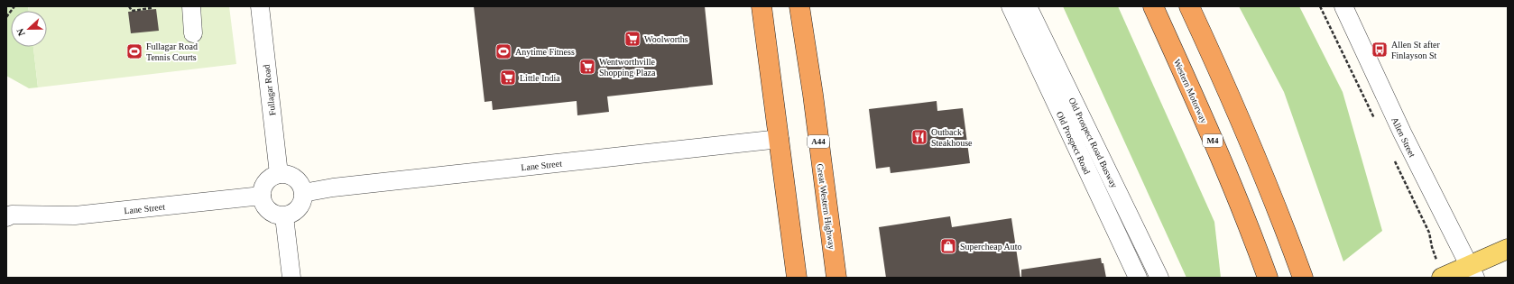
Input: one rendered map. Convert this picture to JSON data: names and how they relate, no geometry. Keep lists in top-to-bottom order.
{
  "streets": {
    "highway": [
      "Western Motorway",
      "M4",
      "A44",
      "Great Western Highway"
    ],
    "street": [
      "Fullagar Road",
      "Allen Street",
      "Old Prospect Road",
      "Old Prospect Road Busway",
      "Lane Street"
    ]
  },
  "crossings": [
    ["Fullagar Road", "Lane Street"]
  ],
  "places": {
    "supermarket": ["Woolworths", "Wentworthville Shopping Plaza", "Little India"],
    "bus stop": ["Allen St after Finlayson St"],
    "sports": ["Fullagar Road Tennis Courts", "Anytime Fitness"],
    "restaurant": ["Outback Steakhouse"],
    "shop": ["Supercheap Auto"]
  },
  "north": "left"
}
